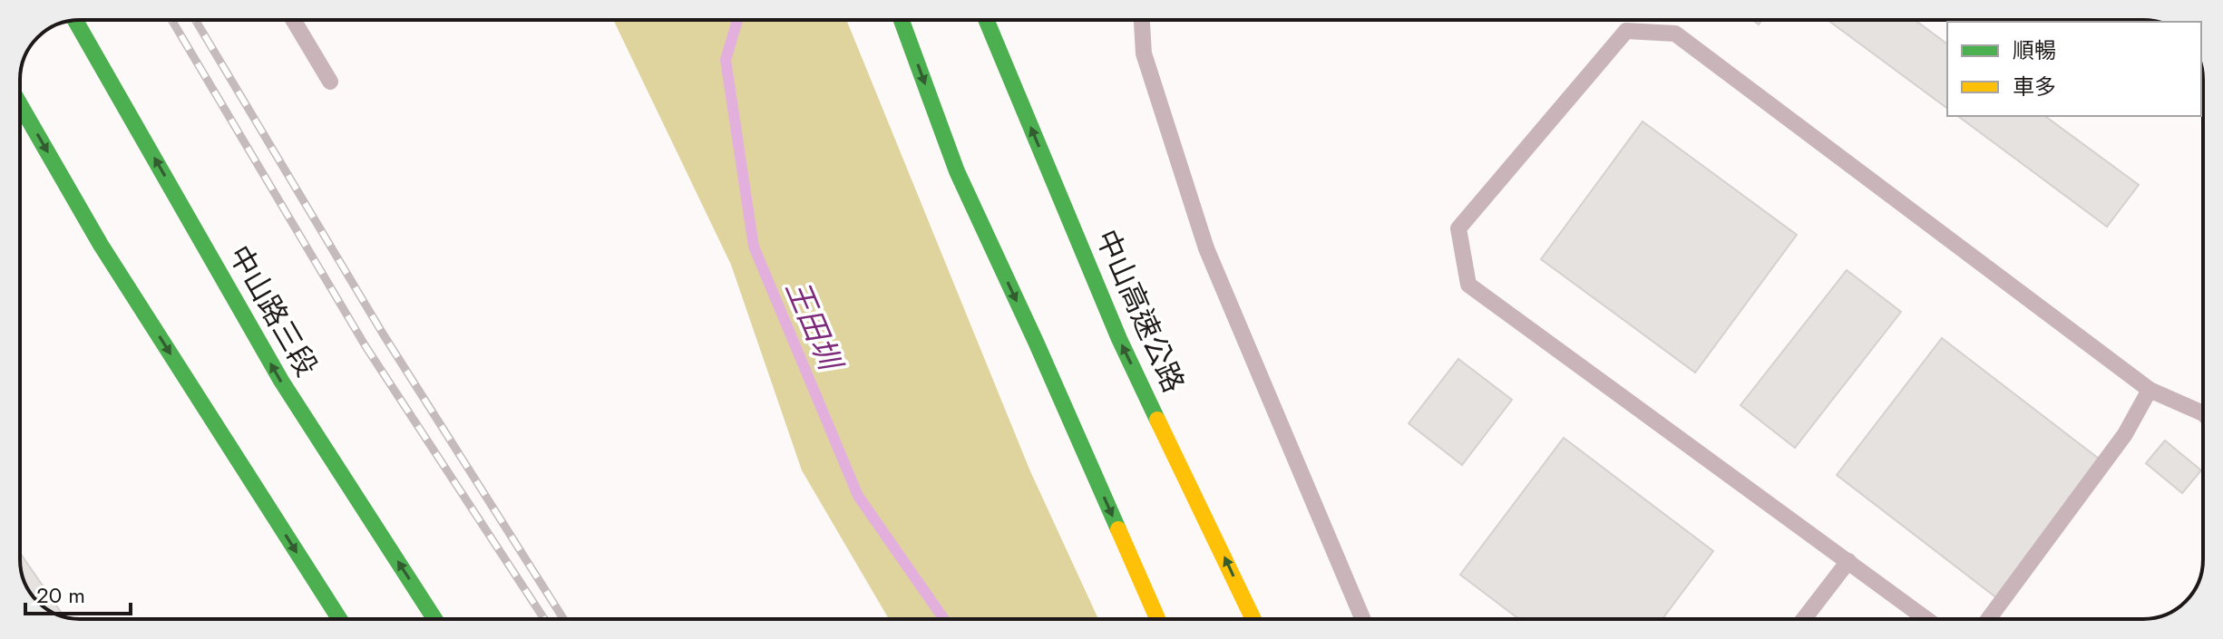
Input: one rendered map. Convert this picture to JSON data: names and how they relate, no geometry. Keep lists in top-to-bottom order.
{
  "streets": {
    "main road": ["中山路三段", "中山高速公路"]
  },
  "water": ["王田圳"],
  "legend": ["順暢", "車多"],
  "scale_bar": "20 m"
}
